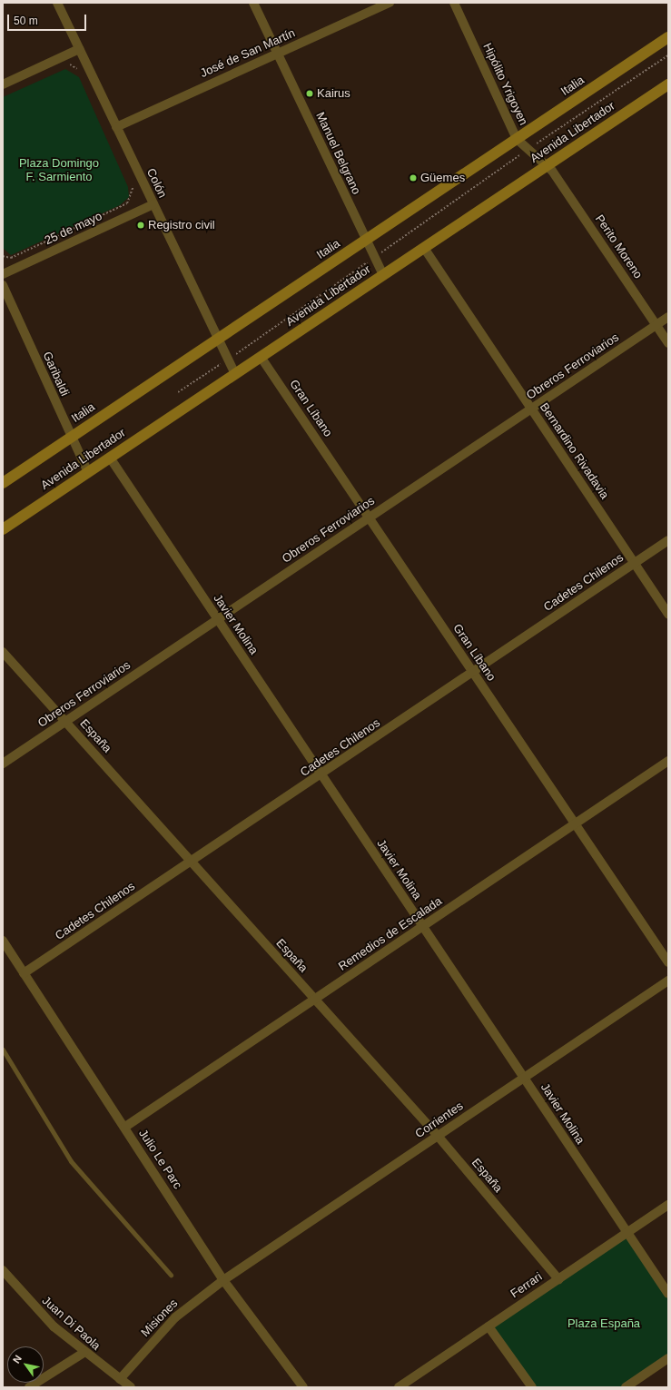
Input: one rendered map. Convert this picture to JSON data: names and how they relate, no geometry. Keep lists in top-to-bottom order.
{
  "streets": {
    "main road": ["Italia", "Avenida Libertador"],
    "street": [
      "José de San Martín",
      "Hipólito Yrigoyen",
      "Manuel Belgrano",
      "Colón",
      "25 de mayo",
      "Perito Moreno",
      "Obreros Ferroviarios",
      "Garibaldi",
      "Gran Líbano",
      "Bernardino Rivadavia",
      "Cadetes Chilenos",
      "Javier Molina",
      "España",
      "Remedios de Escalada",
      "Corrientes",
      "Julio Le Parc",
      "Ferrari",
      "Misiones",
      "Juan Di Paola"
    ]
  },
  "crossings": [
    ["José de San Martín", "Manuel Belgrano"],
    ["José de San Martín", "Colón"],
    ["Hipólito Yrigoyen", "Italia"],
    ["Hipólito Yrigoyen", "Avenida Libertador"],
    ["Hipólito Yrigoyen", "Perito Moreno"],
    ["Italia", "Manuel Belgrano"],
    ["Italia", "Colón"],
    ["Italia", "Garibaldi"],
    ["Avenida Libertador", "Manuel Belgrano"],
    ["Avenida Libertador", "Colón"],
    ["Avenida Libertador", "Perito Moreno"],
    ["Avenida Libertador", "Garibaldi"],
    ["Avenida Libertador", "Gran Líbano"],
    ["Avenida Libertador", "Bernardino Rivadavia"],
    ["Avenida Libertador", "Javier Molina"],
    ["Colón", "25 de mayo"],
    ["Perito Moreno", "Obreros Ferroviarios"],
    ["Obreros Ferroviarios", "Gran Líbano"],
    ["Obreros Ferroviarios", "Bernardino Rivadavia"],
    ["Obreros Ferroviarios", "Javier Molina"],
    ["Obreros Ferroviarios", "España"],
    ["Gran Líbano", "Cadetes Chilenos"],
    ["Gran Líbano", "Remedios de Escalada"],
    ["Bernardino Rivadavia", "Cadetes Chilenos"],
    ["Cadetes Chilenos", "Javier Molina"],
    ["Cadetes Chilenos", "España"],
    ["Cadetes Chilenos", "Julio Le Parc"],
    ["Javier Molina", "Remedios de Escalada"],
    ["Javier Molina", "Corrientes"],
    ["Javier Molina", "Ferrari"],
    ["España", "Remedios de Escalada"],
    ["España", "Corrientes"],
    ["España", "Ferrari"],
    ["Remedios de Escalada", "Julio Le Parc"],
    ["Corrientes", "Julio Le Parc"],
    ["Corrientes", "Misiones"],
    ["Julio Le Parc", "Misiones"],
    ["Misiones", "Juan Di Paola"]
  ],
  "parks": ["Plaza Domingo F. Sarmiento", "Plaza España"],
  "places": ["Kairus", "Güemes", "Registro civil"],
  "scale_bar": "50 m",
  "north": "top left"
}
